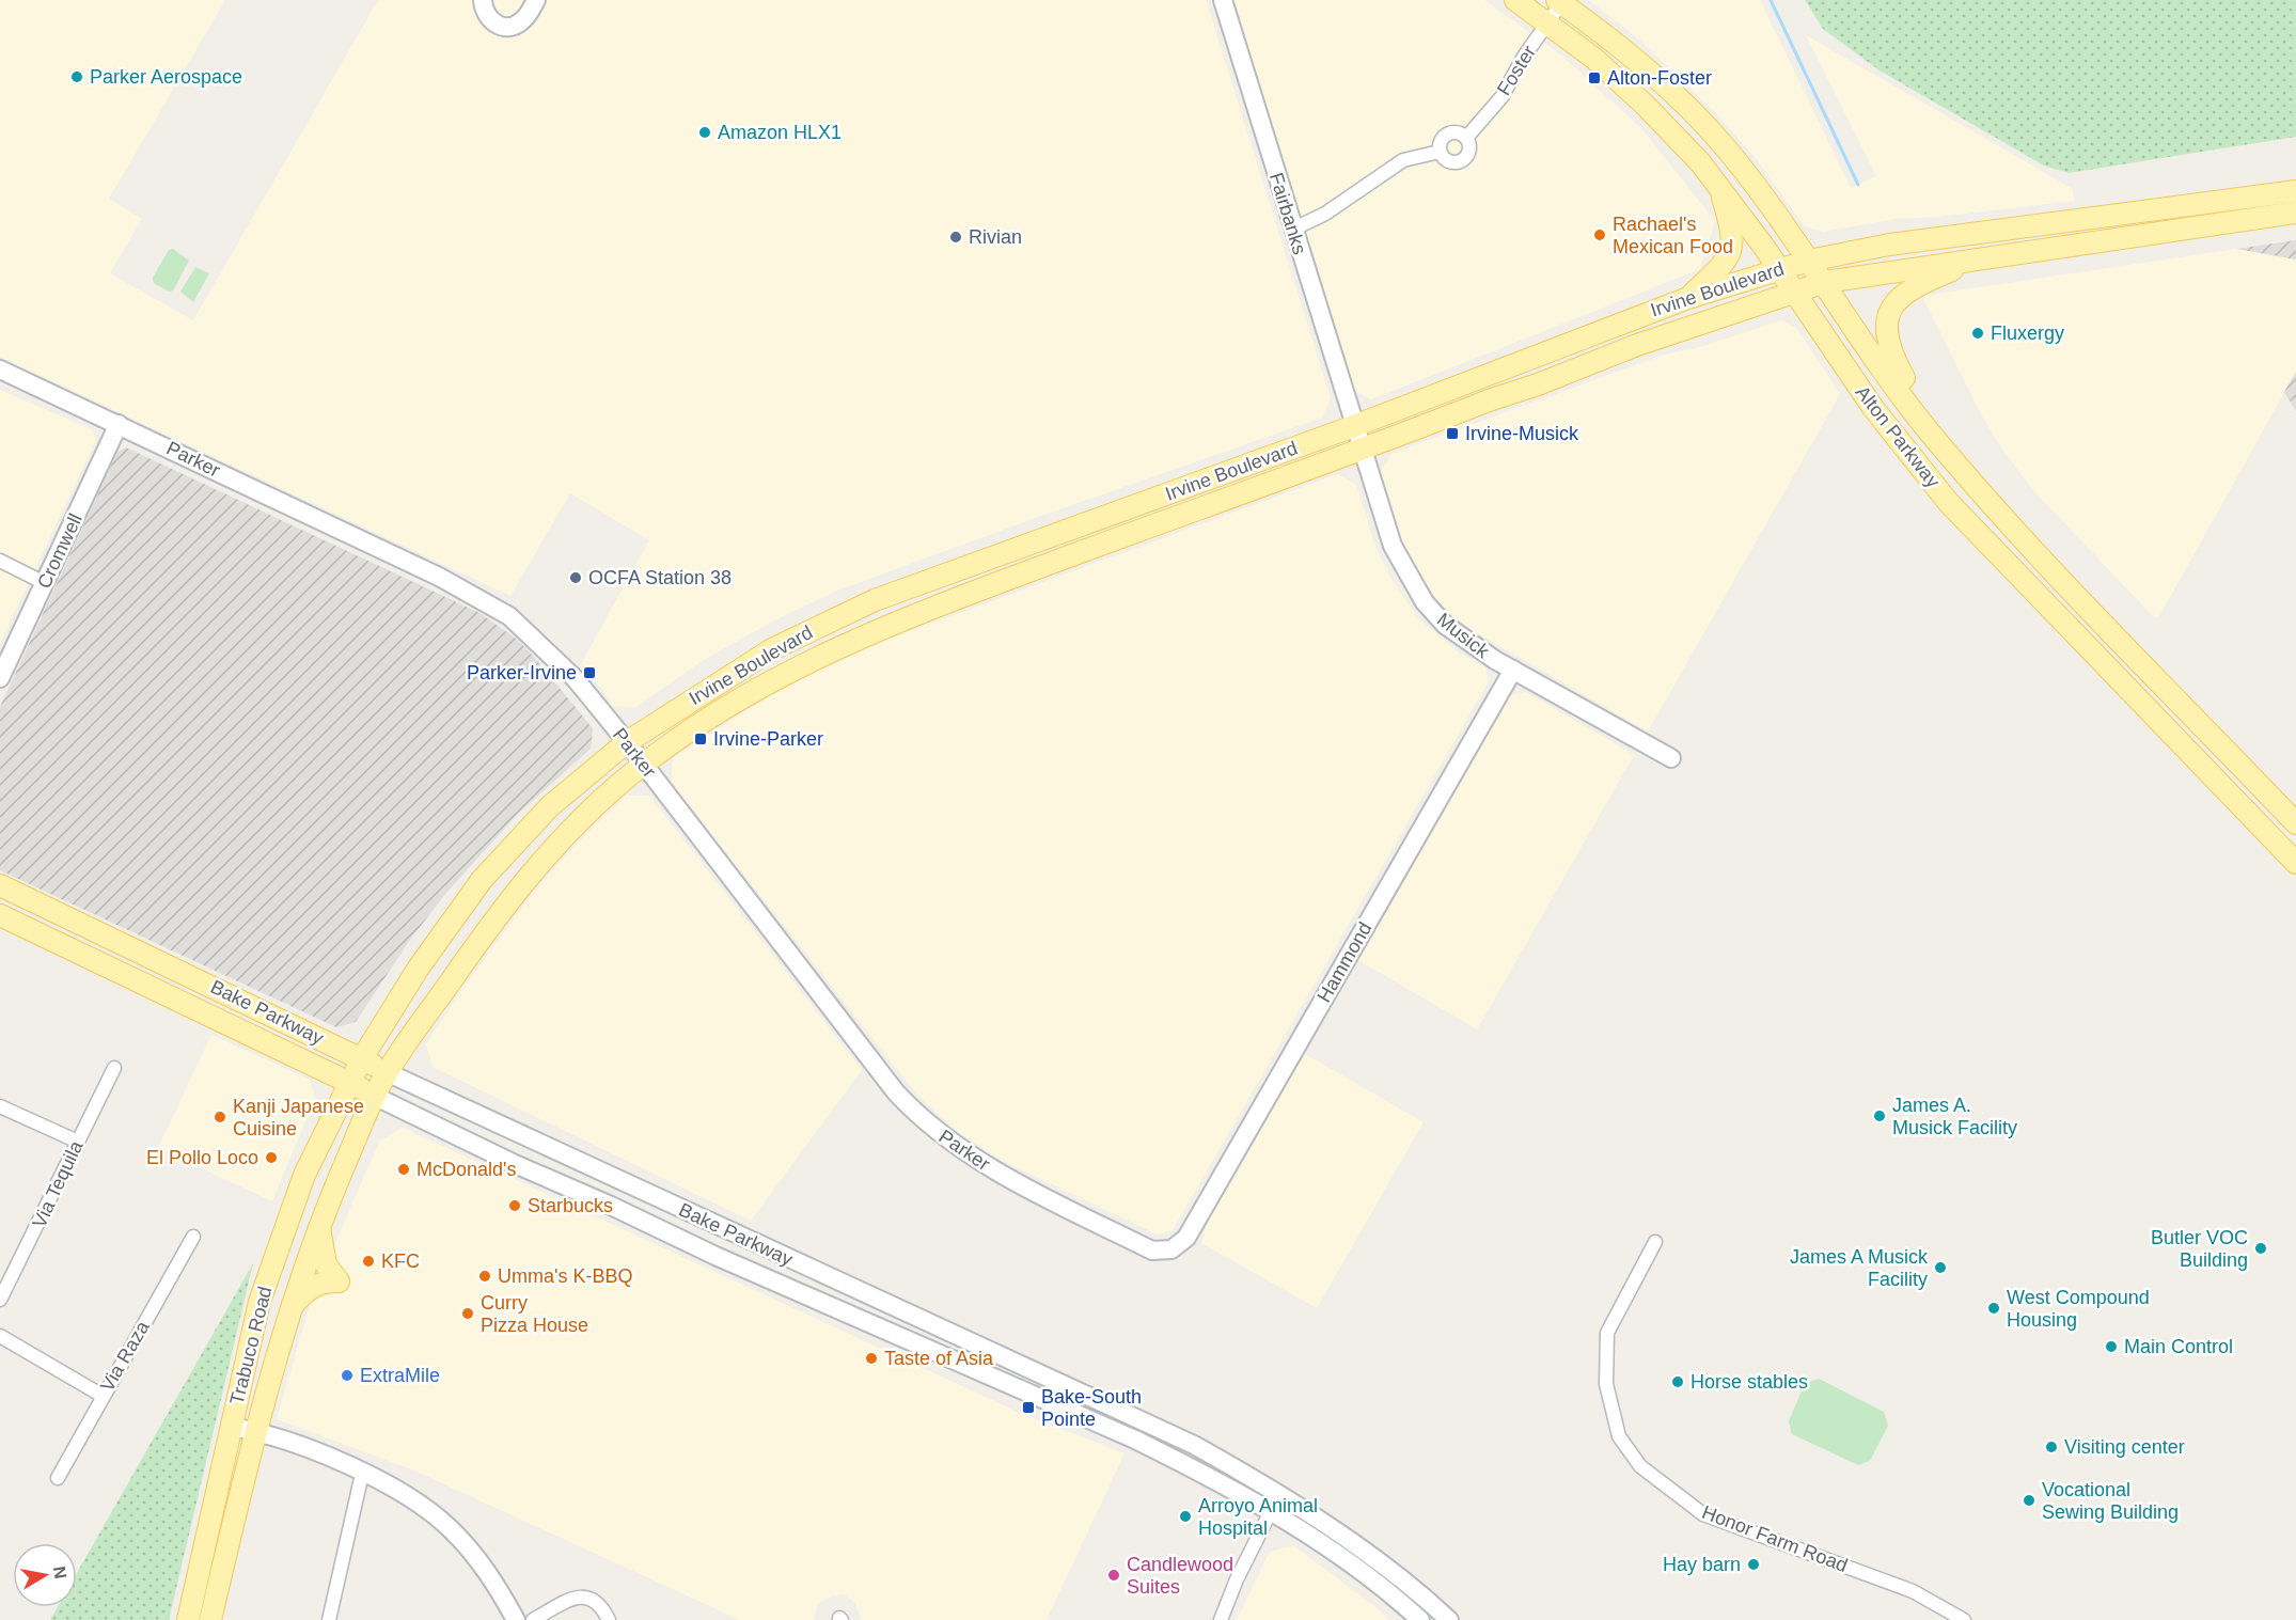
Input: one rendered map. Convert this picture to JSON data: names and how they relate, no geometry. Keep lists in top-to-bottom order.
{
  "streets": {
    "main road": [
      "Irvine Boulevard",
      "Alton Parkway",
      "Bake Parkway",
      "Trabuco Road"
    ],
    "street": [
      "Foster",
      "Fairbanks",
      "Parker",
      "Cromwell",
      "Musick",
      "Hammond",
      "Via Tequila",
      "Via Raza",
      "Honor Farm Road"
    ]
  },
  "crossings": [
    ["Foster", "Alton Parkway"],
    ["Fairbanks", "Irvine Boulevard"],
    ["Fairbanks", "Musick"],
    ["Irvine Boulevard", "Alton Parkway"],
    ["Irvine Boulevard", "Parker"],
    ["Irvine Boulevard", "Musick"],
    ["Irvine Boulevard", "Bake Parkway"],
    ["Irvine Boulevard", "Trabuco Road"],
    ["Parker", "Cromwell"],
    ["Parker", "Hammond"],
    ["Musick", "Hammond"],
    ["Bake Parkway", "Trabuco Road"]
  ],
  "places": {
    "other": [
      "Parker Aerospace",
      "Amazon HLX1",
      "Rachael's Mexican Food",
      "Rivian",
      "Fluxergy",
      "OCFA Station 38",
      "James A. Musick Facility",
      "Kanji Japanese Cuisine",
      "El Pollo Loco",
      "McDonald's",
      "Starbucks",
      "Butler VOC Building",
      "KFC",
      "James A Musick Facility",
      "Umma's K-BBQ",
      "West Compound Housing",
      "Curry Pizza House",
      "Main Control",
      "Taste of Asia",
      "ExtraMile",
      "Horse stables",
      "Visiting center",
      "Vocational Sewing Building",
      "Arroyo Animal Hospital",
      "Hay barn",
      "Candlewood Suites"
    ],
    "transit": [
      "Alton-Foster",
      "Irvine-Musick",
      "Parker-Irvine",
      "Irvine-Parker",
      "Bake-South Pointe"
    ]
  },
  "north": "right"
}
